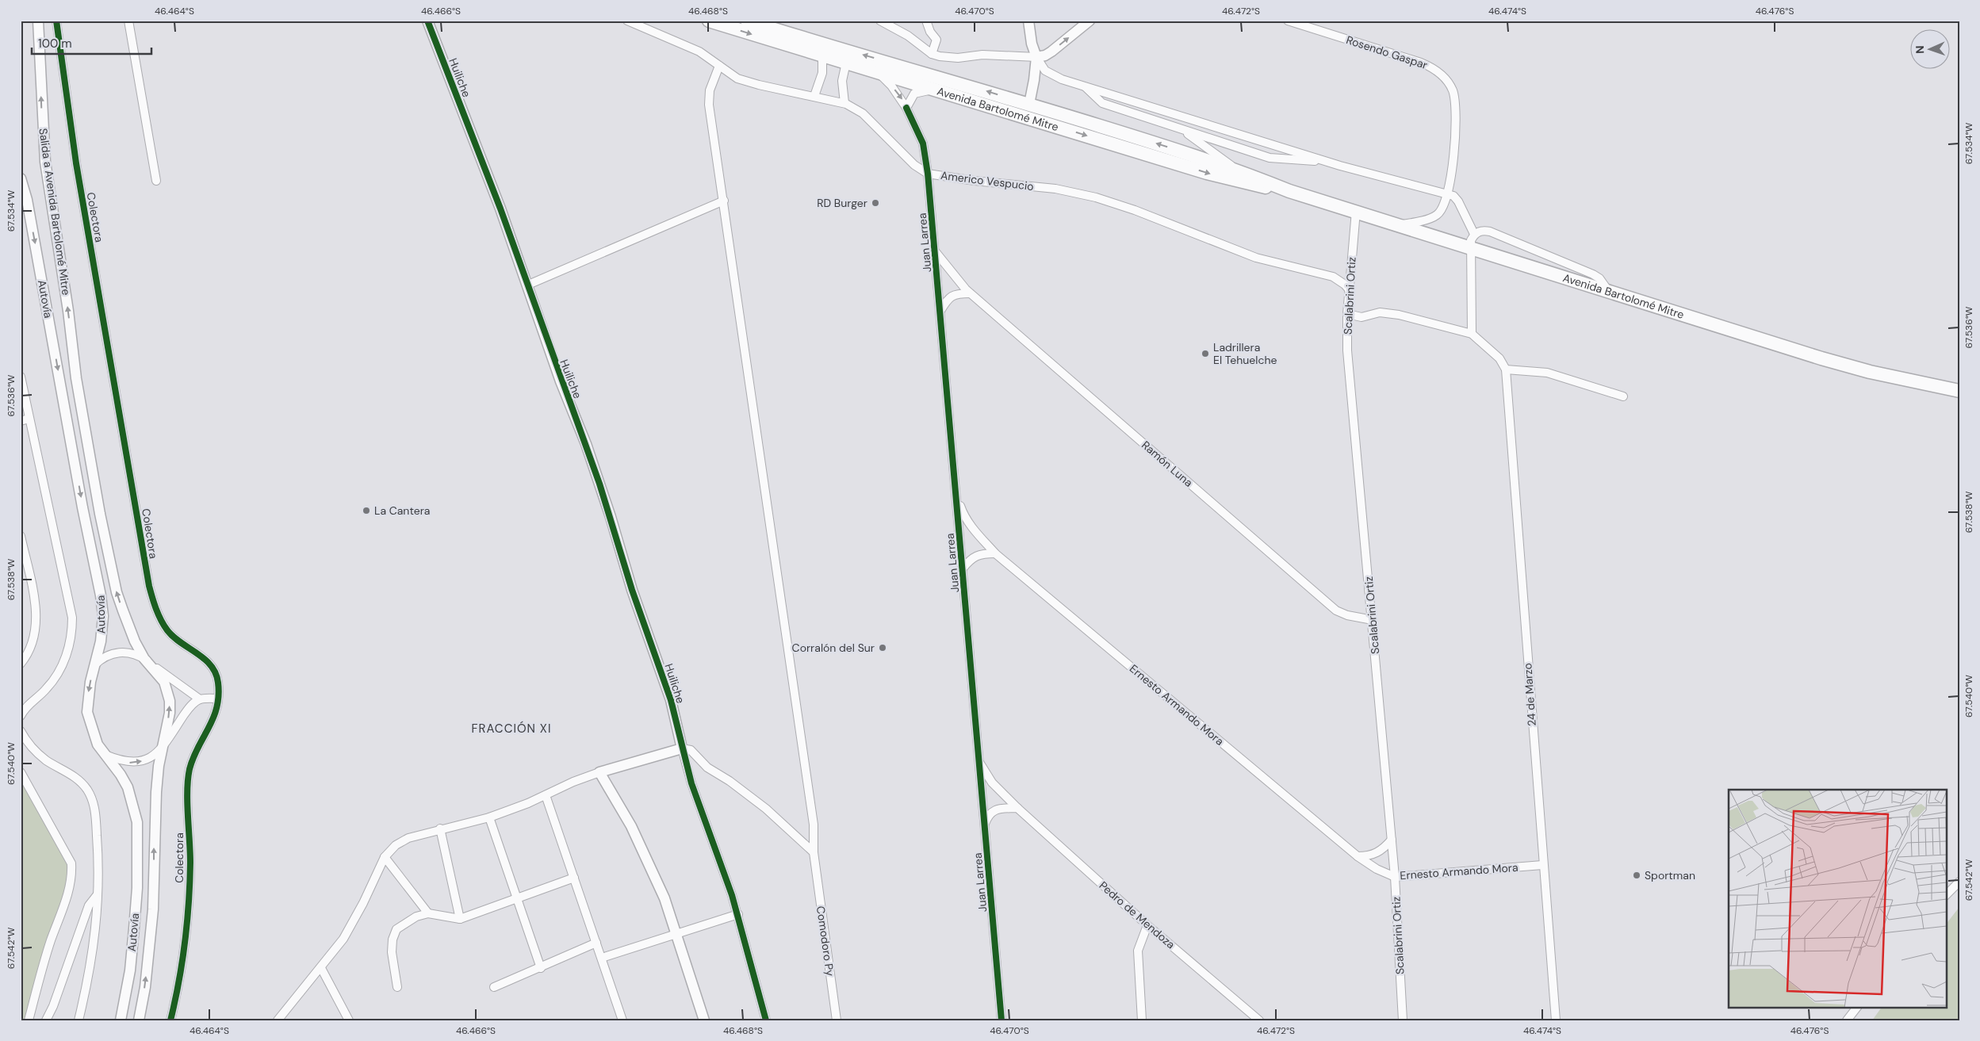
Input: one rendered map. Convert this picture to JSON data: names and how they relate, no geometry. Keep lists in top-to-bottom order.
{
  "streets": {
    "main road": ["Avenida Bartolomé Mitre"],
    "street": [
      "Rosendo Gaspar",
      "Huiliche",
      "Americo Vespucio",
      "Salida a Avenida Bartolomé Mitre",
      "Colectora",
      "Juan Larrea",
      "Scalabrini Ortiz",
      "Autovía",
      "Ramón Luna",
      "24 de Marzo",
      "Ernesto Armando Mora",
      "Pedro de Mendoza",
      "Comodoro Py"
    ]
  },
  "crossings": [
    ["Rosendo Gaspar", "Avenida Bartolomé Mitre"],
    ["Avenida Bartolomé Mitre", "Juan Larrea"],
    ["Avenida Bartolomé Mitre", "Scalabrini Ortiz"],
    ["Americo Vespucio", "Juan Larrea"],
    ["Americo Vespucio", "Scalabrini Ortiz"],
    ["Americo Vespucio", "Comodoro Py"],
    ["Salida a Avenida Bartolomé Mitre", "Autovía"],
    ["Juan Larrea", "Ramón Luna"],
    ["Juan Larrea", "Ernesto Armando Mora"],
    ["Juan Larrea", "Pedro de Mendoza"],
    ["Scalabrini Ortiz", "Ramón Luna"],
    ["Scalabrini Ortiz", "Ernesto Armando Mora"],
    ["24 de Marzo", "Ernesto Armando Mora"]
  ],
  "one_way": ["Salida a Avenida Bartolomé Mitre"],
  "districts": ["FRACCIÓN XI"],
  "places": [
    "RD Burger",
    "Ladrillera El Tehuelche",
    "La Cantera",
    "Corralón del Sur",
    "Sportman"
  ],
  "scale_bar": "100 m",
  "north": "left",
  "coordinates": [
    "46.464°S",
    "46.466°S",
    "46.468°S",
    "46.470°S",
    "46.472°S",
    "46.474°S",
    "46.476°S",
    "67.534°W",
    "67.536°W",
    "67.538°W",
    "67.540°W",
    "67.542°W"
  ]
}
